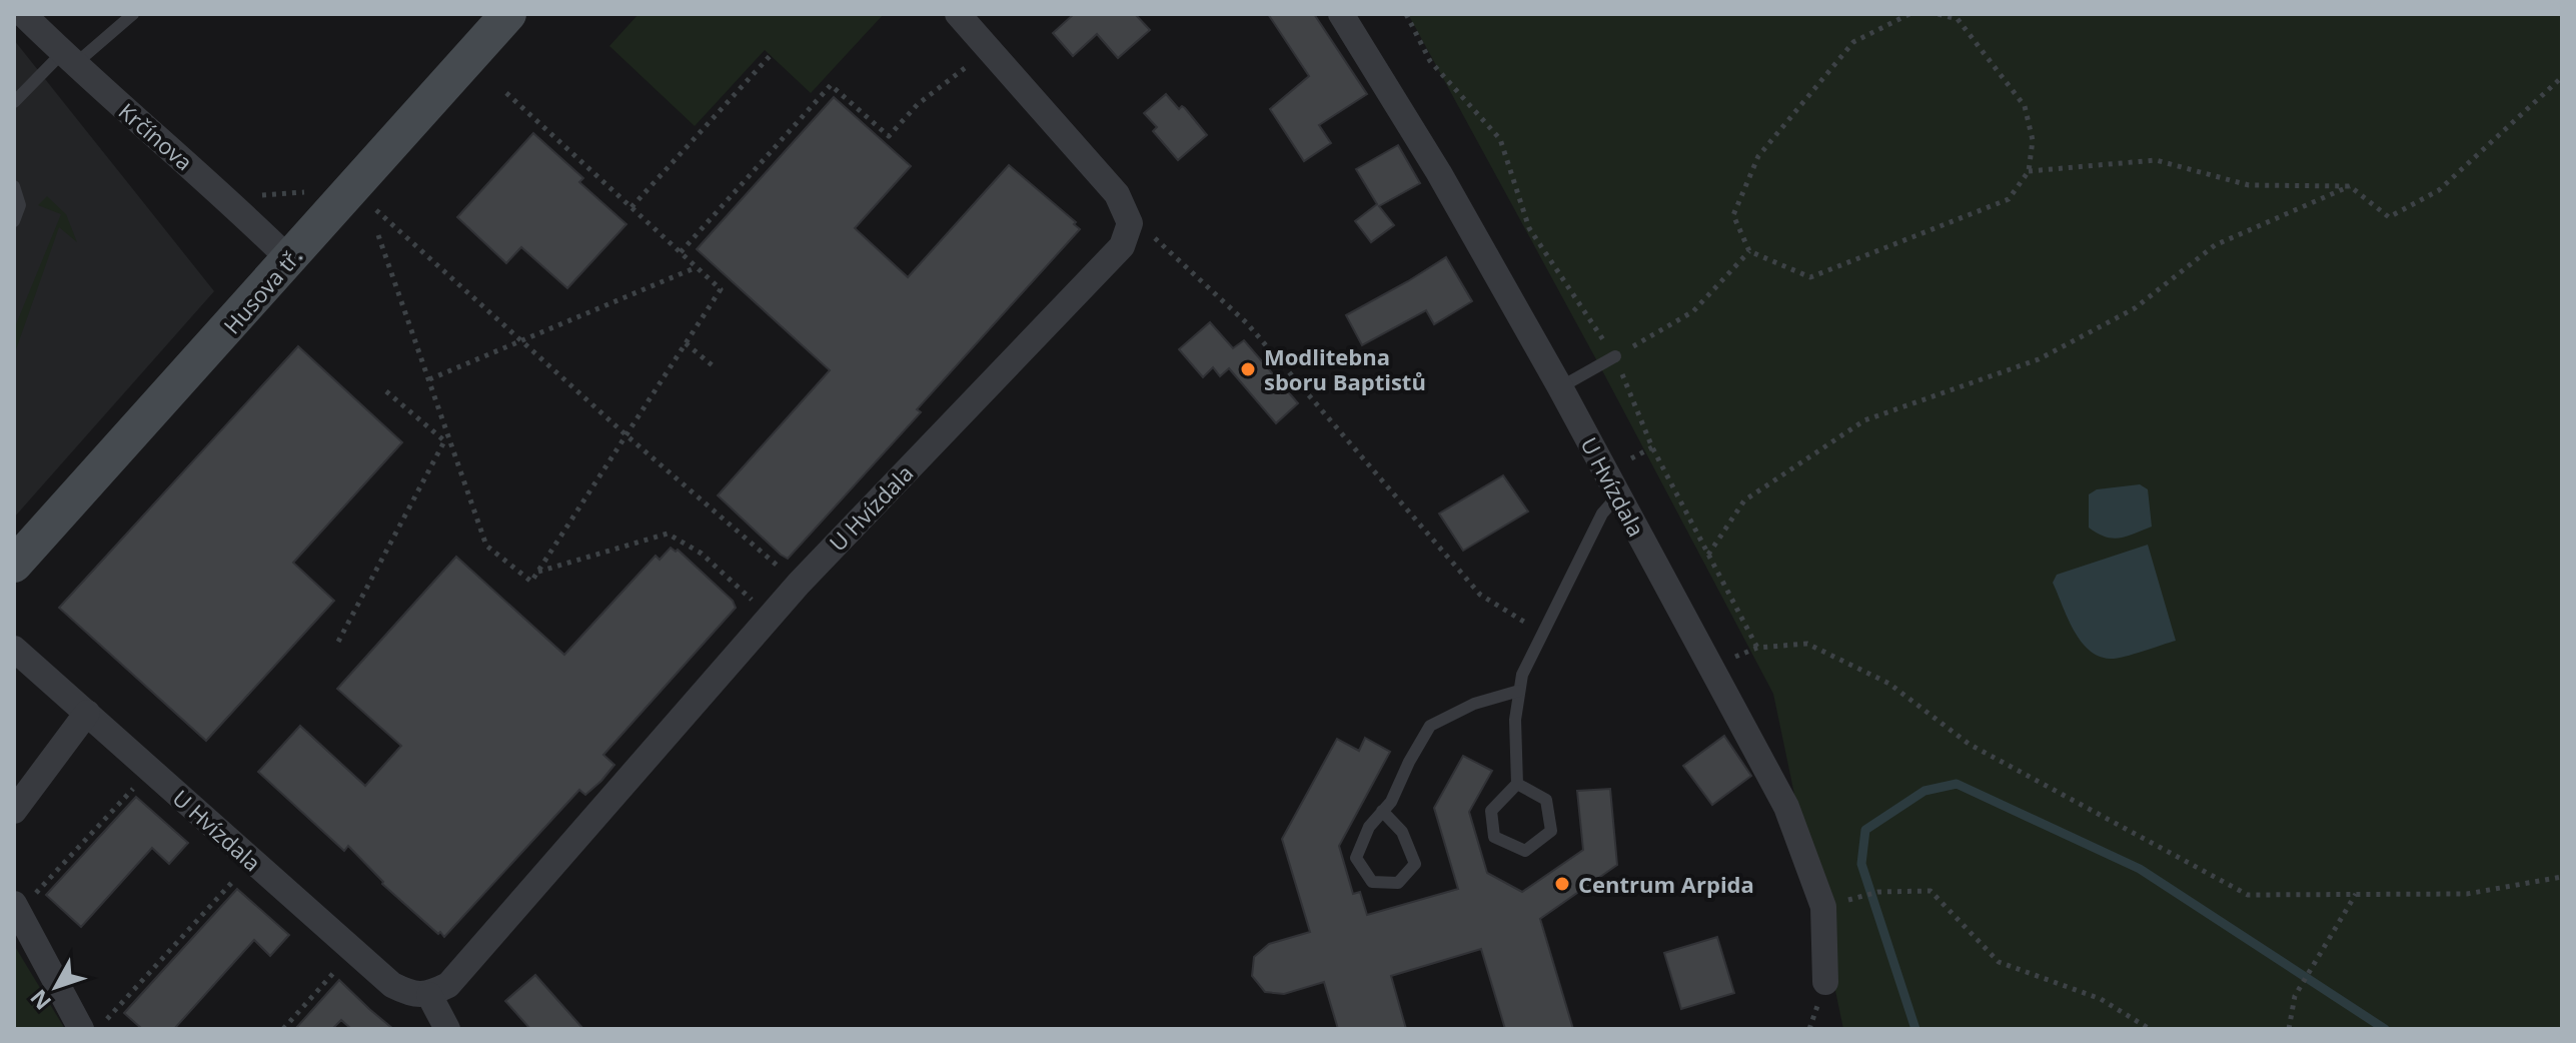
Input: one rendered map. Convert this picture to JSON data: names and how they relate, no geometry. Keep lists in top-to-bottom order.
{
  "streets": {
    "street": ["Krčínova", "Husova tř.", "U Hvízdala"]
  },
  "crossings": [
    ["Krčínova", "Husova tř."]
  ],
  "places": ["Modlitebna sboru Baptistů", "Centrum Arpida"],
  "north": "bottom left"
}
